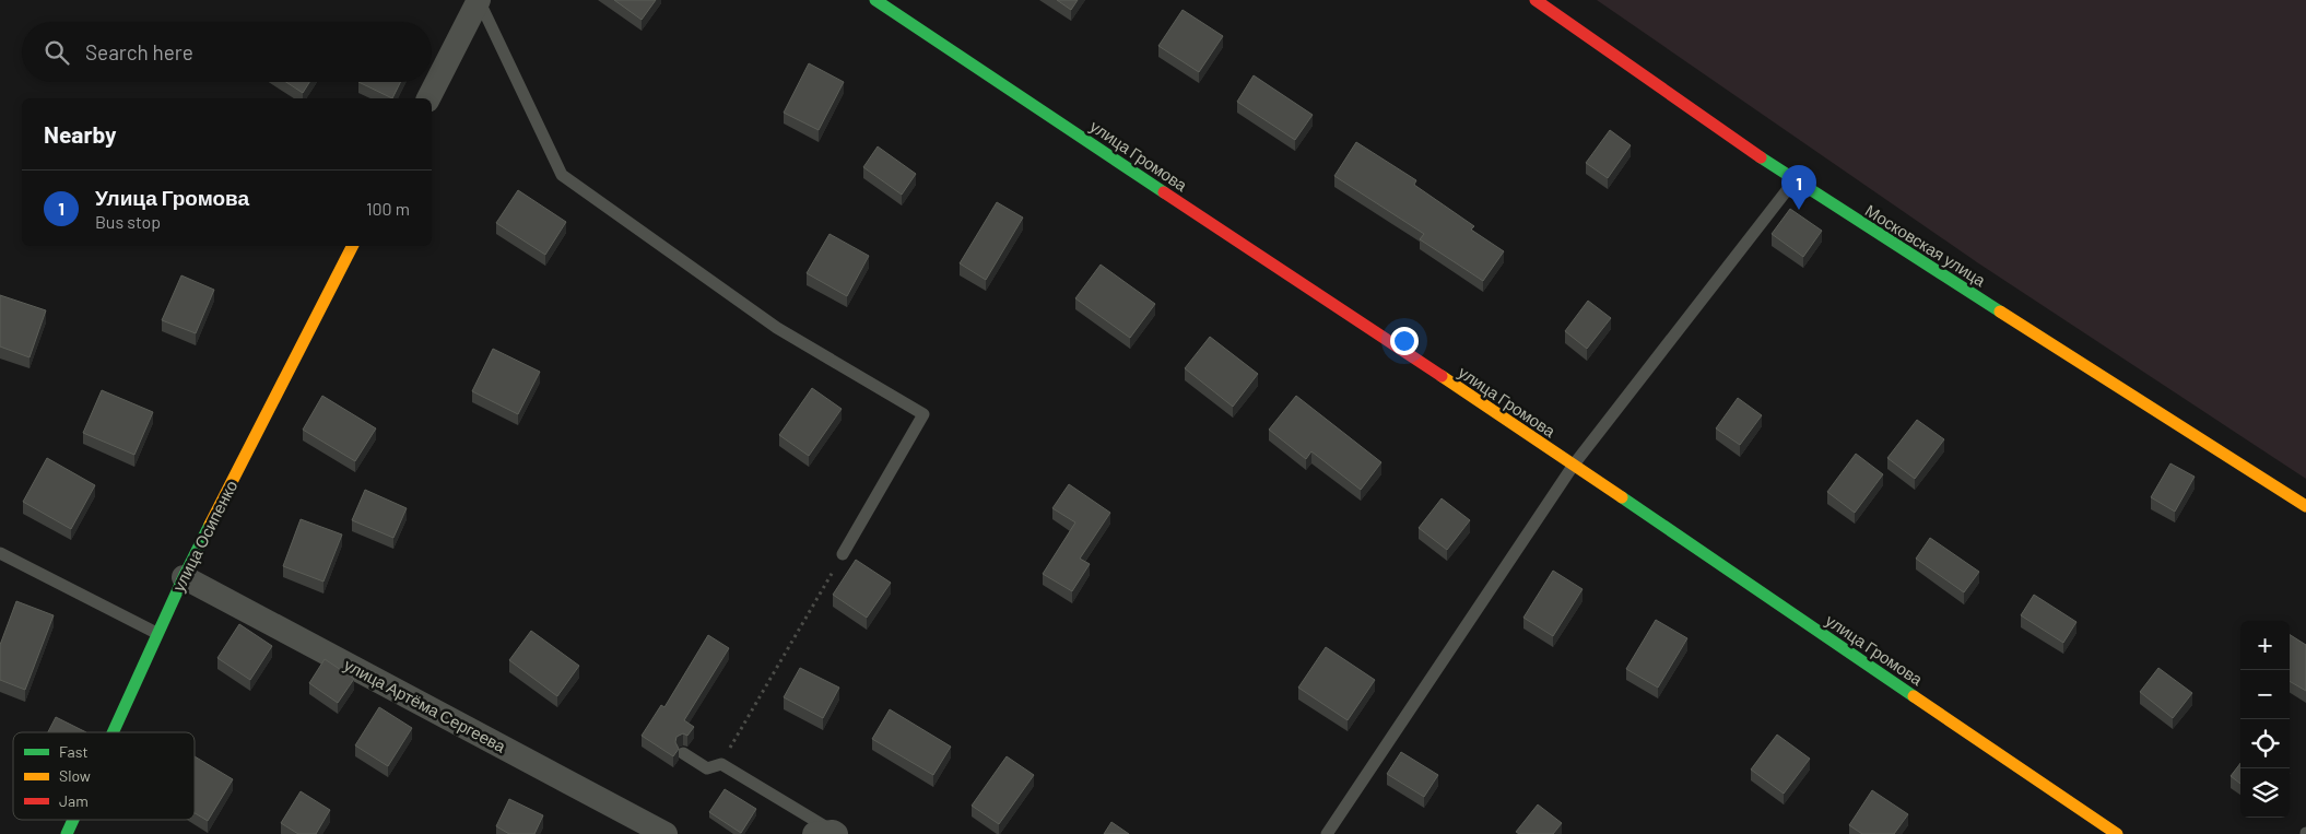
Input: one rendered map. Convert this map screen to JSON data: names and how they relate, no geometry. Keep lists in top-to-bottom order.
{
  "streets": {
    "street": [
      "улица Громова",
      "Московская улица",
      "улица Осипенко",
      "улица Артёма Сергеева"
    ]
  },
  "crossings": [
    ["улица Осипенко", "улица Артёма Сергеева"]
  ],
  "legend": ["Fast", "Slow", "Jam"],
  "page": {
    "search": "Search here",
    "heading": "Nearby",
    "pins": "1",
    "list": [
      {
        "mark": "1",
        "name": "Улица Громова",
        "note": "Bus stop",
        "value": "100 m"
      }
    ],
    "map_buttons": ["+", "−"]
  }
}
